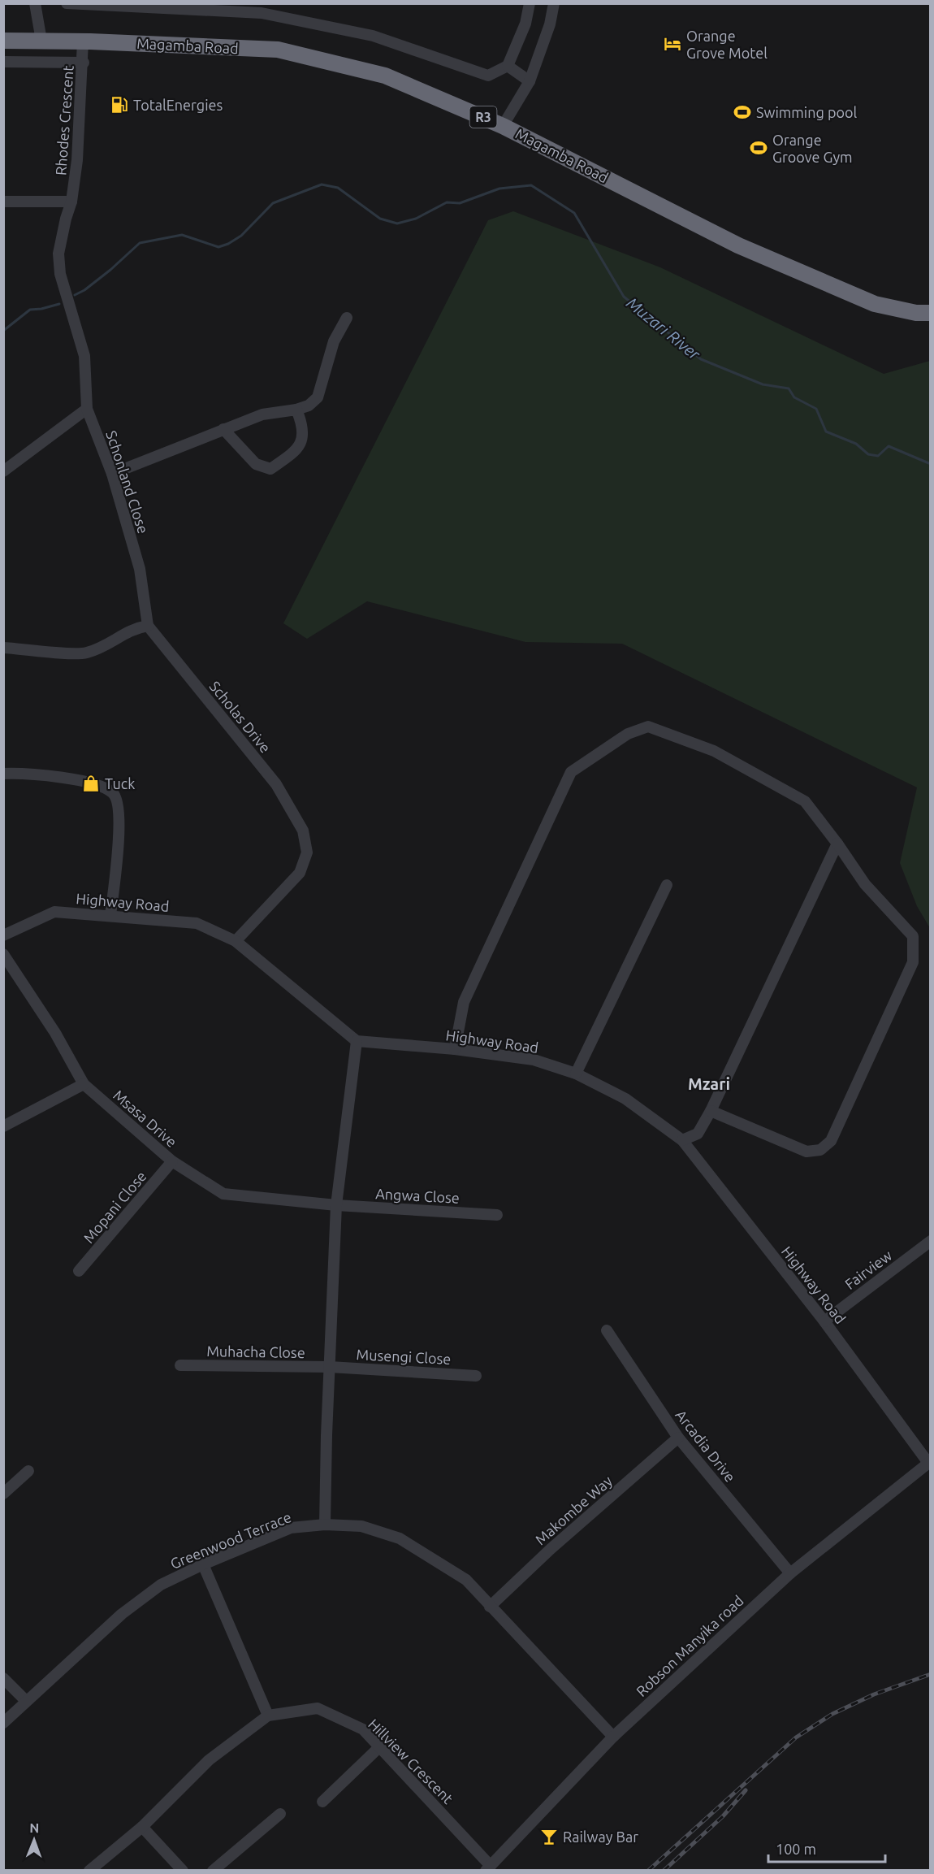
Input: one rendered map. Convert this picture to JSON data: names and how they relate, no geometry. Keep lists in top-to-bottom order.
{
  "streets": {
    "highway": ["Magamba Road", "R3"],
    "street": [
      "Rhodes Crescent",
      "Schonland Close",
      "Scholas Drive",
      "Highway Road",
      "Msasa Drive",
      "Angwa Close",
      "Mopani Close",
      "Fairview",
      "Muhacha Close",
      "Musengi Close",
      "Arcadia Drive",
      "Makombe Way",
      "Greenwood Terrace",
      "Robson Manyika road",
      "Hillview Crescent"
    ]
  },
  "crossings": [
    ["Magamba Road", "Rhodes Crescent"],
    ["Rhodes Crescent", "Schonland Close"],
    ["Schonland Close", "Scholas Drive"],
    ["Scholas Drive", "Highway Road"],
    ["Highway Road", "Fairview"],
    ["Highway Road", "Robson Manyika road"],
    ["Msasa Drive", "Angwa Close"],
    ["Msasa Drive", "Mopani Close"],
    ["Muhacha Close", "Musengi Close"],
    ["Arcadia Drive", "Makombe Way"],
    ["Arcadia Drive", "Robson Manyika road"],
    ["Makombe Way", "Greenwood Terrace"],
    ["Greenwood Terrace", "Robson Manyika road"],
    ["Robson Manyika road", "Hillview Crescent"]
  ],
  "districts": ["Mzari"],
  "water": ["Muzari River"],
  "places": {
    "hotel": ["Orange Grove Motel"],
    "fuel station": ["TotalEnergies"],
    "sports": ["Swimming pool", "Orange Groove Gym"],
    "shop": ["Tuck"],
    "bar": ["Railway Bar"]
  },
  "scale_bar": "100 m",
  "north": "top"
}
